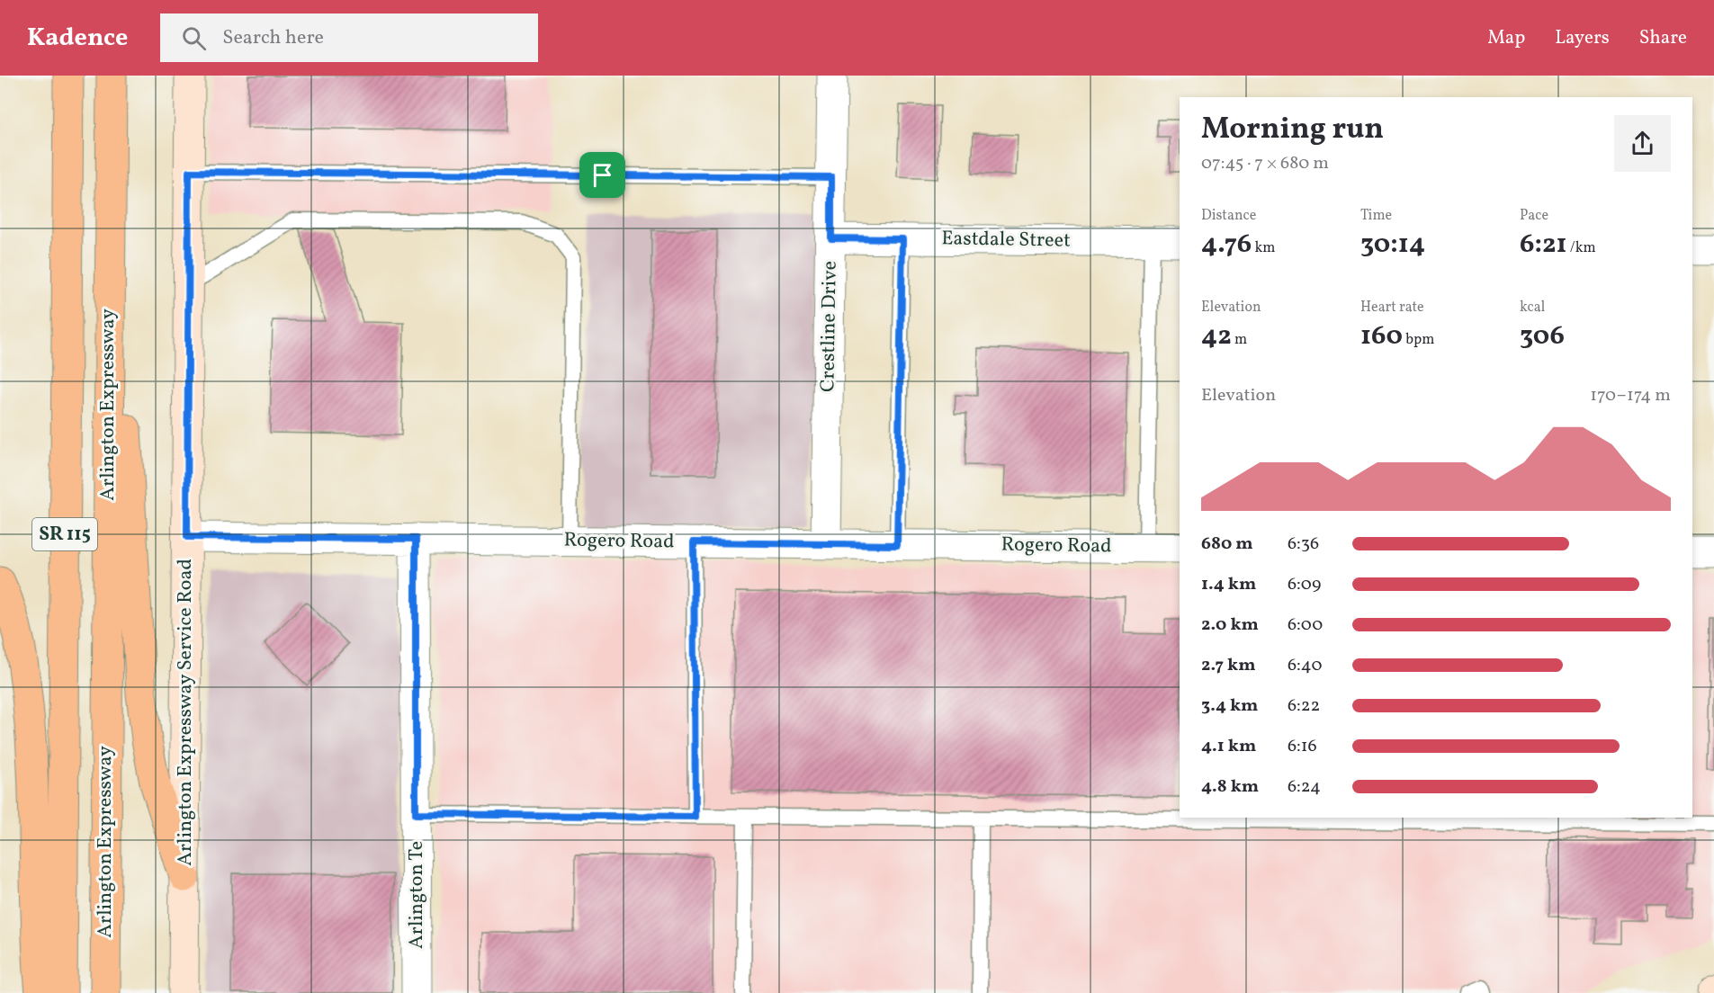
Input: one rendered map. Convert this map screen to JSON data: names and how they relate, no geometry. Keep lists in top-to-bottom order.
{
  "streets": {
    "highway": ["Arlington Expressway", "SR 115"],
    "main road": ["Arlington Expressway Service Road"],
    "street": [
      "Eastdale Street",
      "Crestline Drive",
      "Rogero Road",
      "Arlington Te"
    ]
  },
  "crossings": [
    ["Eastdale Street", "Crestline Drive"],
    ["Crestline Drive", "Rogero Road"],
    ["Rogero Road", "Arlington Expressway Service Road"],
    ["Rogero Road", "Arlington Te"]
  ],
  "page": {
    "header": "Kadence",
    "search": "Search here",
    "nav": ["Map", "Layers", "Share"],
    "heading": ["Morning run", "07:45 · 7 × 680 m"],
    "stats": [
      ["Distance", "4.76 km"],
      ["Time", "30:14"],
      ["Pace", "6:21 /km"],
      ["Elevation", "42 m"],
      ["Heart rate", "160 bpm"],
      ["kcal", "306"]
    ],
    "chart": ["Elevation", "170–174 m"],
    "list": [
      {
        "name": "680 m",
        "note": "6:36"
      },
      {
        "name": "1.4 km",
        "note": "6:09"
      },
      {
        "name": "2.0 km",
        "note": "6:00"
      },
      {
        "name": "2.7 km",
        "note": "6:40"
      },
      {
        "name": "3.4 km",
        "note": "6:22"
      },
      {
        "name": "4.1 km",
        "note": "6:16"
      },
      {
        "name": "4.8 km",
        "note": "6:24"
      }
    ]
  }
}
